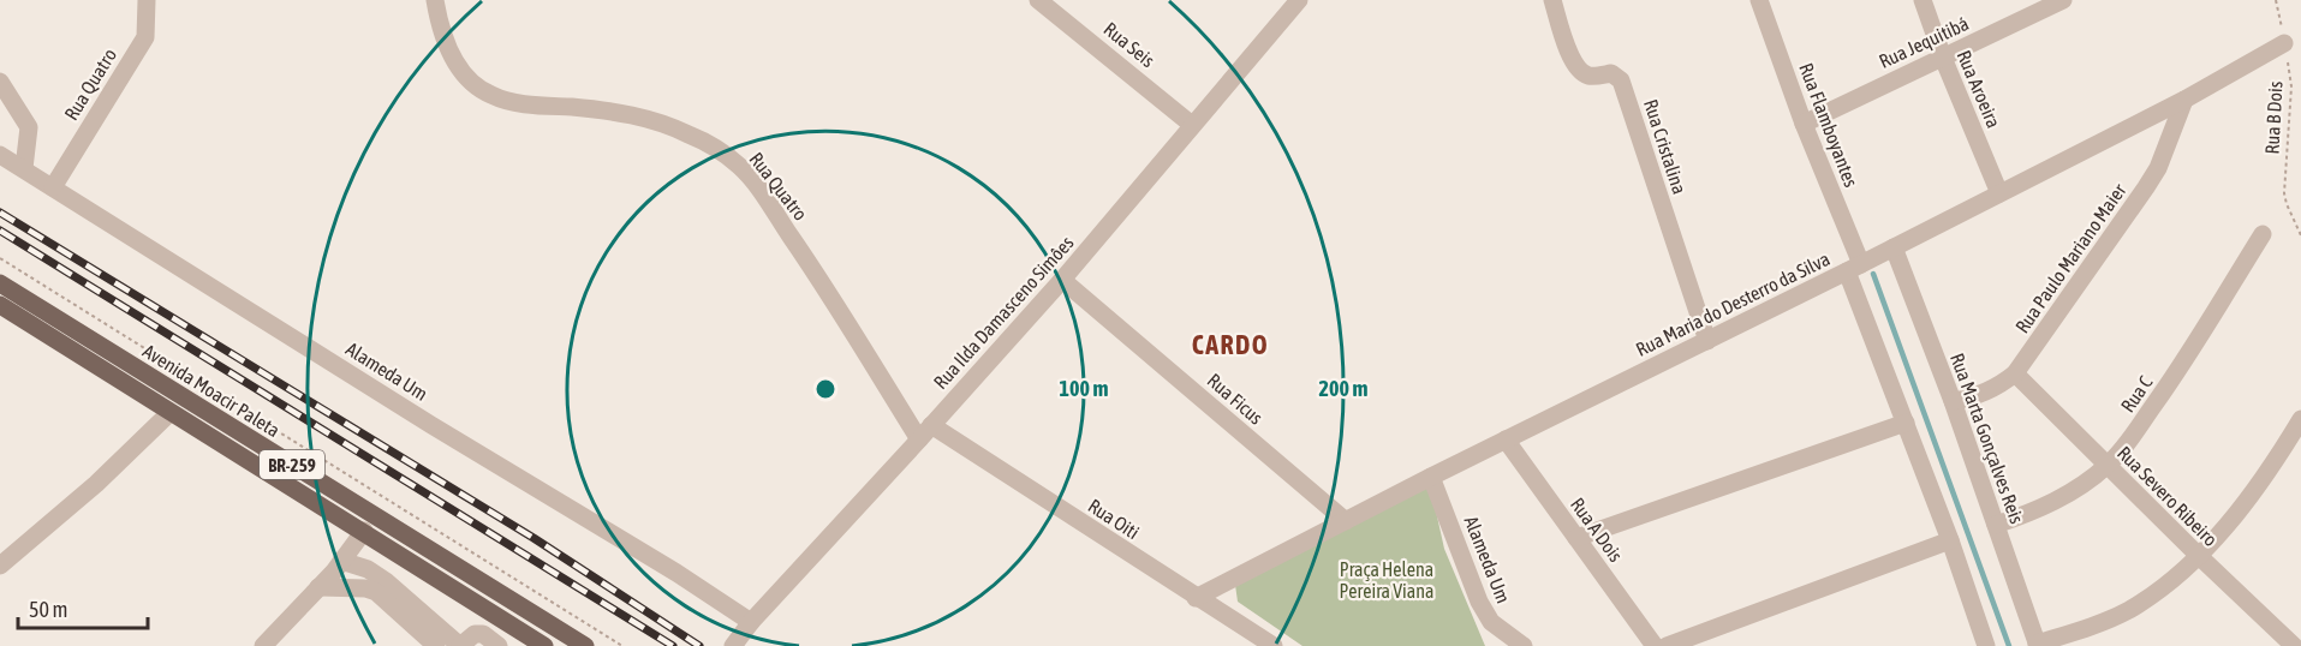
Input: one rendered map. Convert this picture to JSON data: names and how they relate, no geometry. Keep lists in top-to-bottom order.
{
  "streets": {
    "main road": ["Avenida Moacir Paleta", "BR-259"],
    "street": [
      "Rua Jequitibá",
      "Rua Seis",
      "Rua Quatro",
      "Rua Aroeira",
      "Rua Flamboyantes",
      "Rua Cristalina",
      "Rua Paulo Mariano Maier",
      "Rua Maria do Desterro da Silva",
      "Rua Ilda Damasceno Simôes",
      "Alameda Um",
      "Rua C",
      "Rua Ficus",
      "Rua Marta Gonçalves Reis",
      "Rua Severo Ribeiro",
      "Rua Oiti",
      "Rua A Dois"
    ],
    "path": ["Rua B Dois"]
  },
  "crossings": [
    ["Rua Jequitibá", "Rua Aroeira"],
    ["Rua Jequitibá", "Rua Flamboyantes"],
    ["Rua Seis", "Rua Ilda Damasceno Simôes"],
    ["Rua Quatro", "Rua Ilda Damasceno Simôes"],
    ["Rua Quatro", "Alameda Um"],
    ["Rua Aroeira", "Rua Maria do Desterro da Silva"],
    ["Rua B Dois", "Rua Maria do Desterro da Silva"],
    ["Rua Flamboyantes", "Rua Maria do Desterro da Silva"],
    ["Rua Cristalina", "Rua Maria do Desterro da Silva"],
    ["Rua Paulo Mariano Maier", "Rua Maria do Desterro da Silva"],
    ["Rua Paulo Mariano Maier", "Rua Marta Gonçalves Reis"],
    ["Rua Paulo Mariano Maier", "Rua Severo Ribeiro"],
    ["Rua Maria do Desterro da Silva", "Alameda Um"],
    ["Rua Maria do Desterro da Silva", "Rua Ficus"],
    ["Rua Maria do Desterro da Silva", "Rua Marta Gonçalves Reis"],
    ["Rua Maria do Desterro da Silva", "Rua Oiti"],
    ["Rua Maria do Desterro da Silva", "Rua A Dois"],
    ["Rua Ilda Damasceno Simôes", "Alameda Um"],
    ["Rua Ilda Damasceno Simôes", "Rua Ficus"],
    ["Rua Ilda Damasceno Simôes", "Rua Oiti"],
    ["Rua C", "Rua Marta Gonçalves Reis"],
    ["Rua C", "Rua Severo Ribeiro"]
  ],
  "districts": ["CARDO"],
  "parks": ["Praça Helena Pereira Viana"],
  "scale_bar": "50 m",
  "rings": ["100 m", "200 m"]
}
